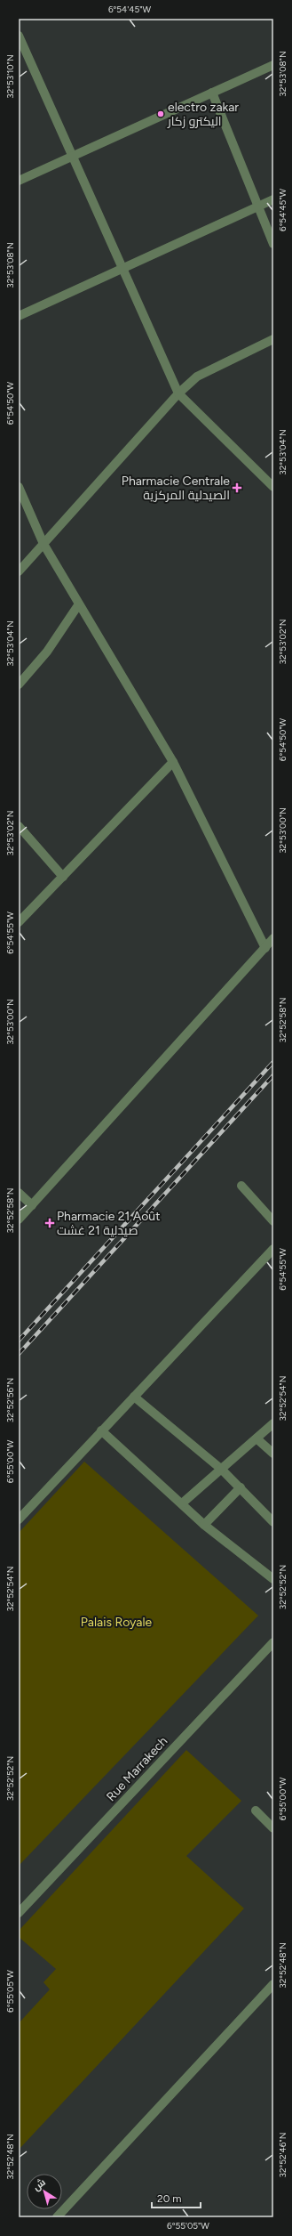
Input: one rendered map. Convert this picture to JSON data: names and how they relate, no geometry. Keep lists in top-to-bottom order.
{
  "streets": {
    "street": ["Rue Marrakech"]
  },
  "parks": ["Palais Royale"],
  "places": {
    "other": ["electro zakar اليكترو زكار"],
    "health": ["Pharmacie Centrale الصيدلية المركزية", "Pharmacie 21 Août صيدلية 21 غشت"]
  },
  "scale_bar": "20 m",
  "north": "top left",
  "coordinates": [
    "6°54'45\"W",
    "32°53'08\"N",
    "32°53'10\"N",
    "6°54'50\"W",
    "32°53'04\"N",
    "32°53'02\"N",
    "32°53'00\"N",
    "6°54'55\"W",
    "32°52'58\"N",
    "32°52'54\"N",
    "32°52'56\"N",
    "6°55'00\"W",
    "32°52'52\"N",
    "32°52'48\"N",
    "6°55'05\"W",
    "32°52'46\"N"
  ]
}
